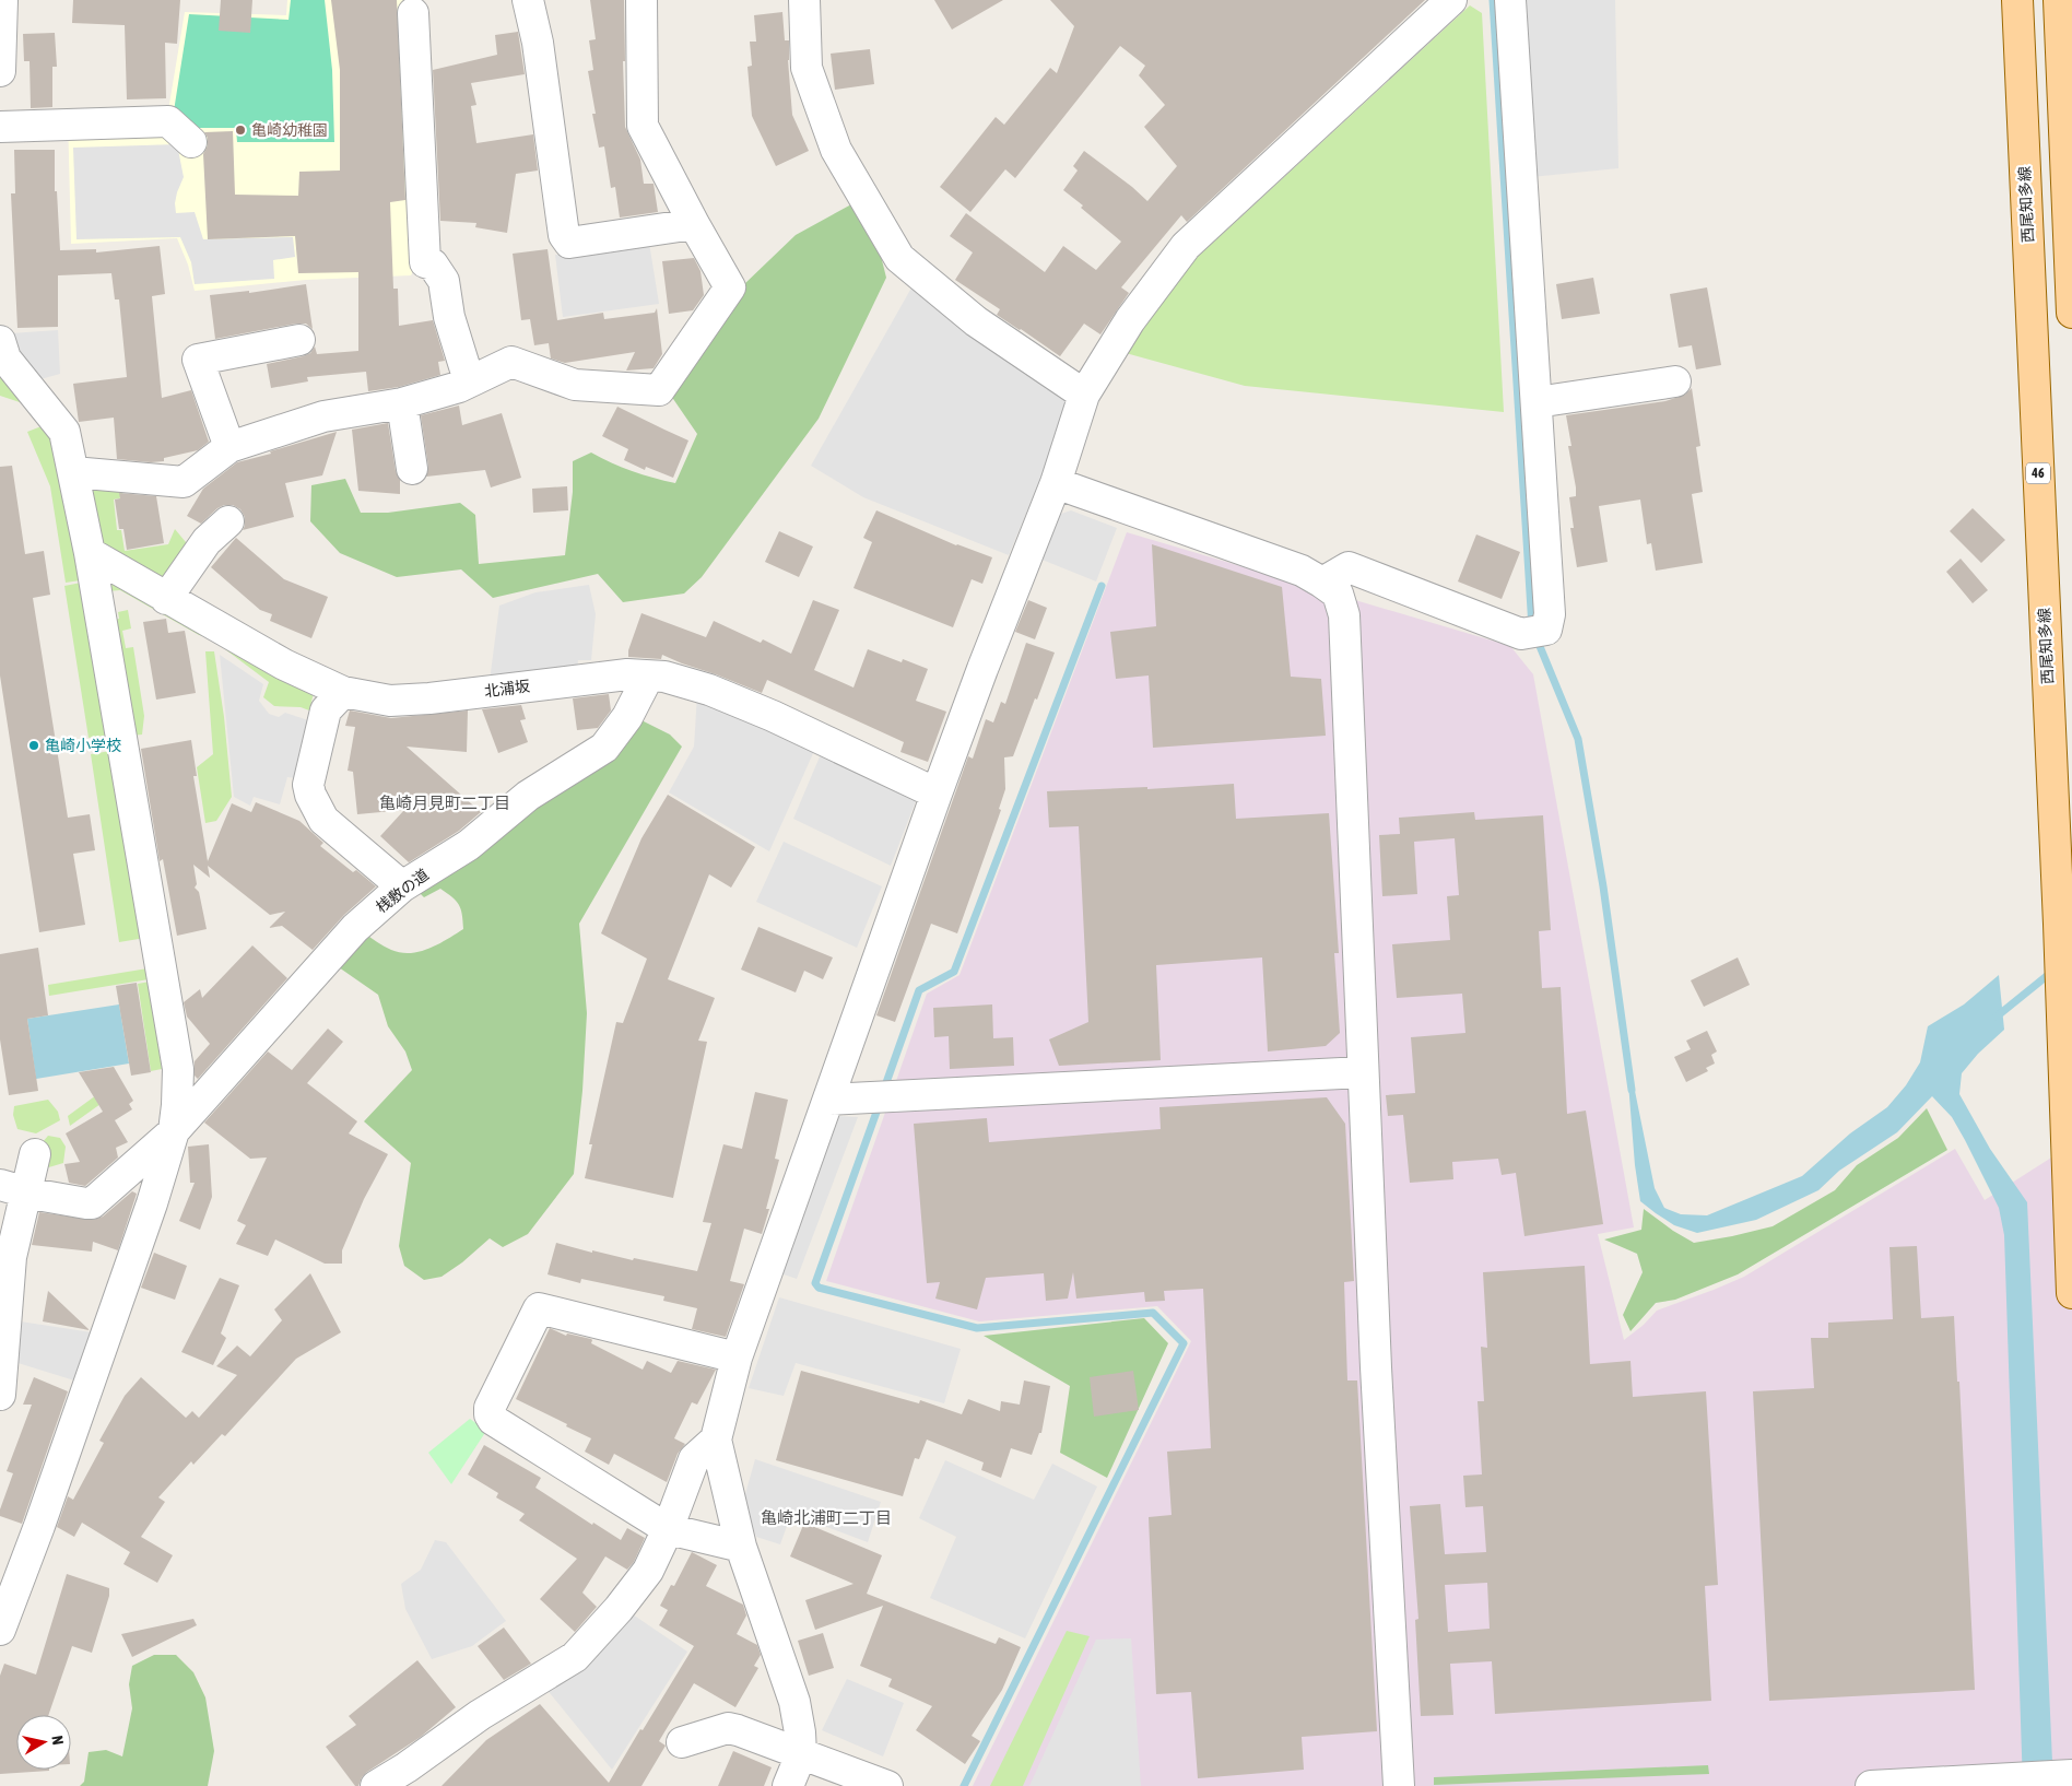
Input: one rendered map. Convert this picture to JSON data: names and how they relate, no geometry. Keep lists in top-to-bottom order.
{
  "streets": {
    "main road": ["西尾知多線", "46"],
    "street": ["北浦坂", "桟敷の道"]
  },
  "crossings": [
    ["北浦坂", "桟敷の道"]
  ],
  "districts": ["亀崎月見町二丁目", "亀崎北浦町二丁目"],
  "places": ["亀崎幼稚園", "亀崎小学校"],
  "north": "right"
}
